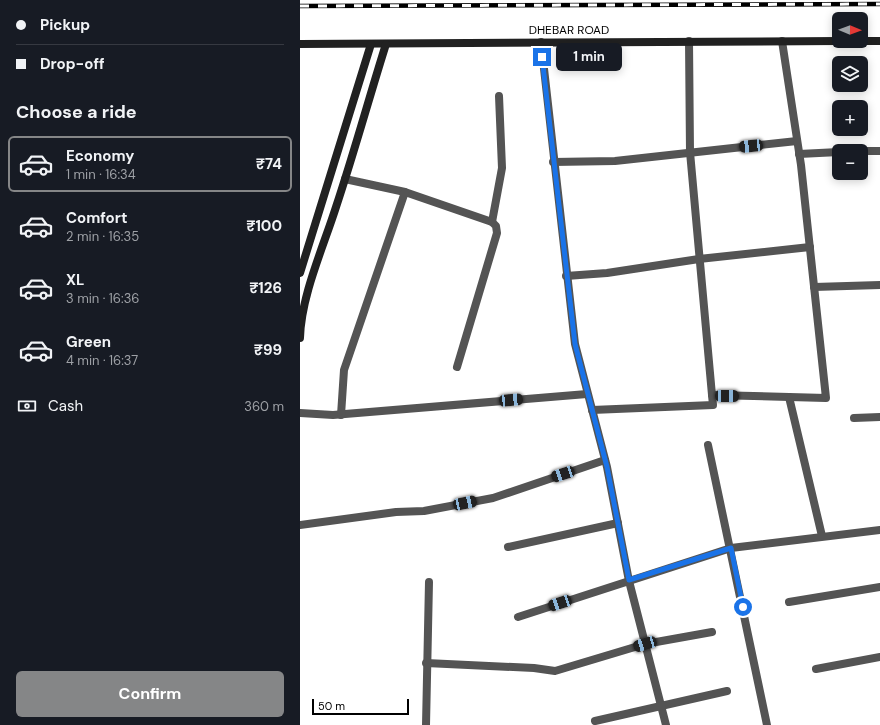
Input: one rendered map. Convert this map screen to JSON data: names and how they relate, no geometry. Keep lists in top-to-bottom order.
{
  "streets": {
    "street": ["DHEBAR ROAD"]
  },
  "scale_bar": "50 m",
  "north": "right",
  "page": {
    "banner": ["Pickup", "Drop-off"],
    "map_buttons": ["+", "−"],
    "bubble": "1 min",
    "heading": "Choose a ride",
    "list": [
      {
        "name": "Economy",
        "note": "1 min · 16:34",
        "value": "₹74"
      },
      {
        "name": "Comfort",
        "note": "2 min · 16:35",
        "value": "₹100"
      },
      {
        "name": "XL",
        "note": "3 min · 16:36",
        "value": "₹126"
      },
      {
        "name": "Green",
        "note": "4 min · 16:37",
        "value": "₹99"
      }
    ],
    "pay": ["Cash", "360 m"],
    "buttons": "Confirm",
    "scale": "50 m"
  }
}
